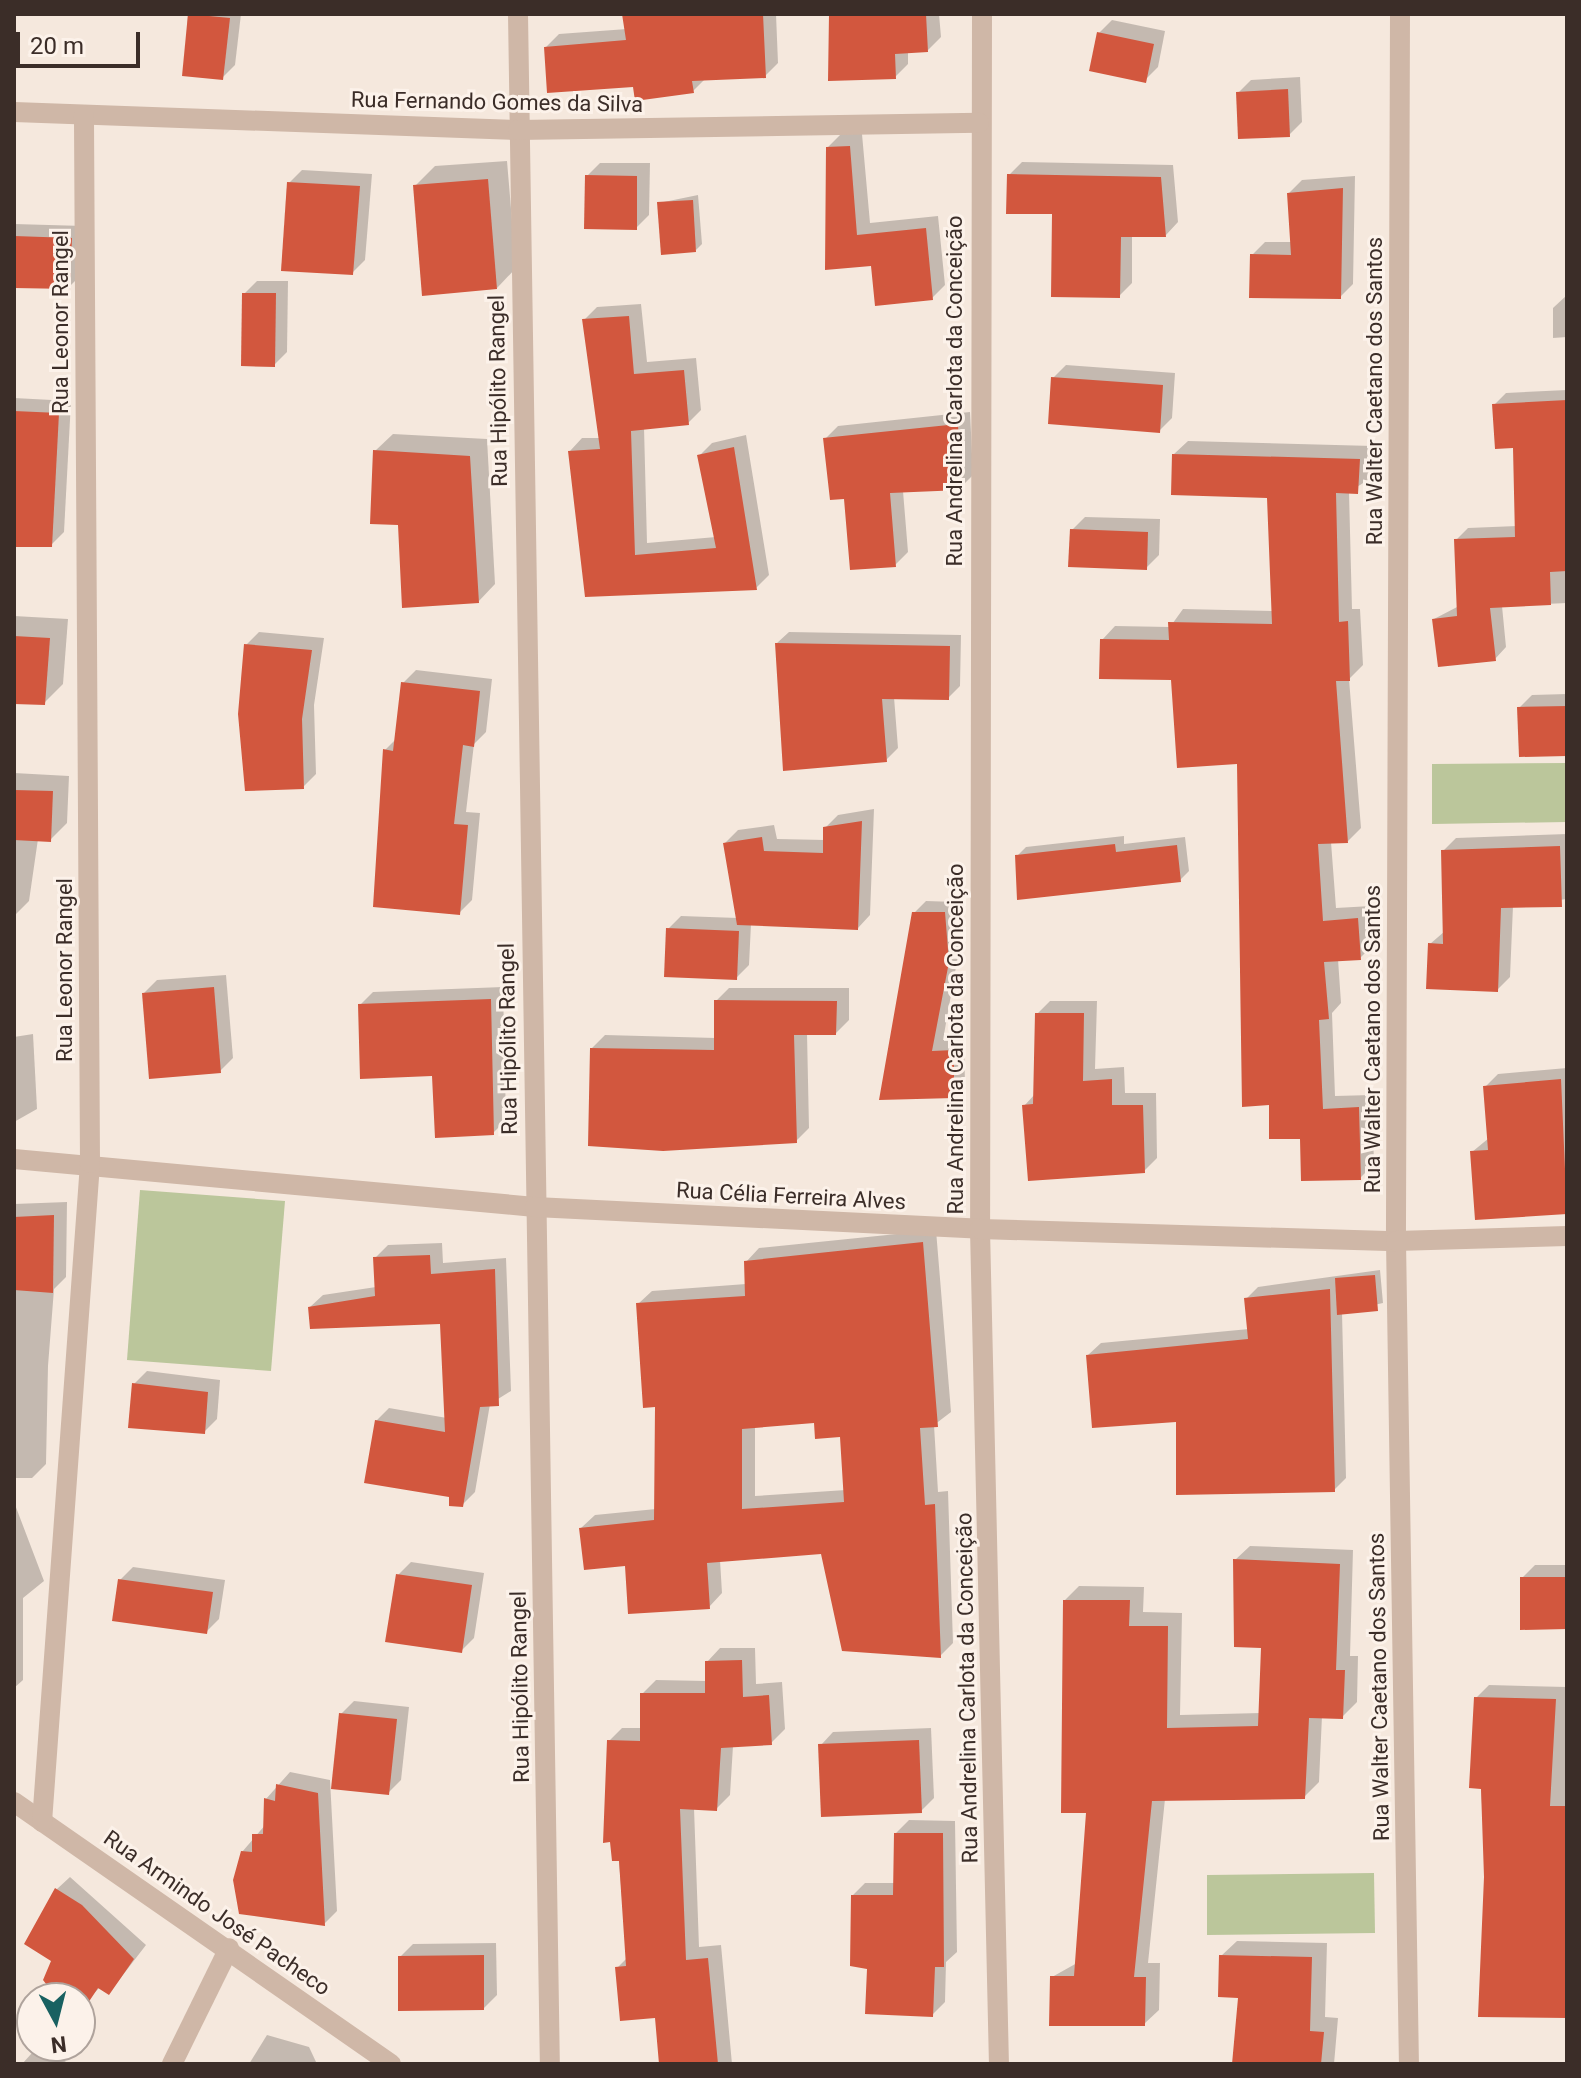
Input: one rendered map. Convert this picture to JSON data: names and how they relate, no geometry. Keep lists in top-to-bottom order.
{
  "streets": {
    "street": [
      "Rua Fernando Gomes da Silva",
      "Rua Leonor Rangel",
      "Rua Hipólito Rangel",
      "Rua Andrelina Carlota da Conceição",
      "Rua Walter Caetano dos Santos",
      "Rua Célia Ferreira Alves",
      "Rua Armindo José Pacheco"
    ]
  },
  "crossings": [
    ["Rua Fernando Gomes da Silva", "Rua Leonor Rangel"],
    ["Rua Fernando Gomes da Silva", "Rua Hipólito Rangel"],
    ["Rua Fernando Gomes da Silva", "Rua Andrelina Carlota da Conceição"],
    ["Rua Leonor Rangel", "Rua Célia Ferreira Alves"],
    ["Rua Leonor Rangel", "Rua Armindo José Pacheco"],
    ["Rua Hipólito Rangel", "Rua Célia Ferreira Alves"],
    ["Rua Andrelina Carlota da Conceição", "Rua Célia Ferreira Alves"],
    ["Rua Walter Caetano dos Santos", "Rua Célia Ferreira Alves"]
  ],
  "scale_bar": "20 m",
  "north": "bottom"
}
